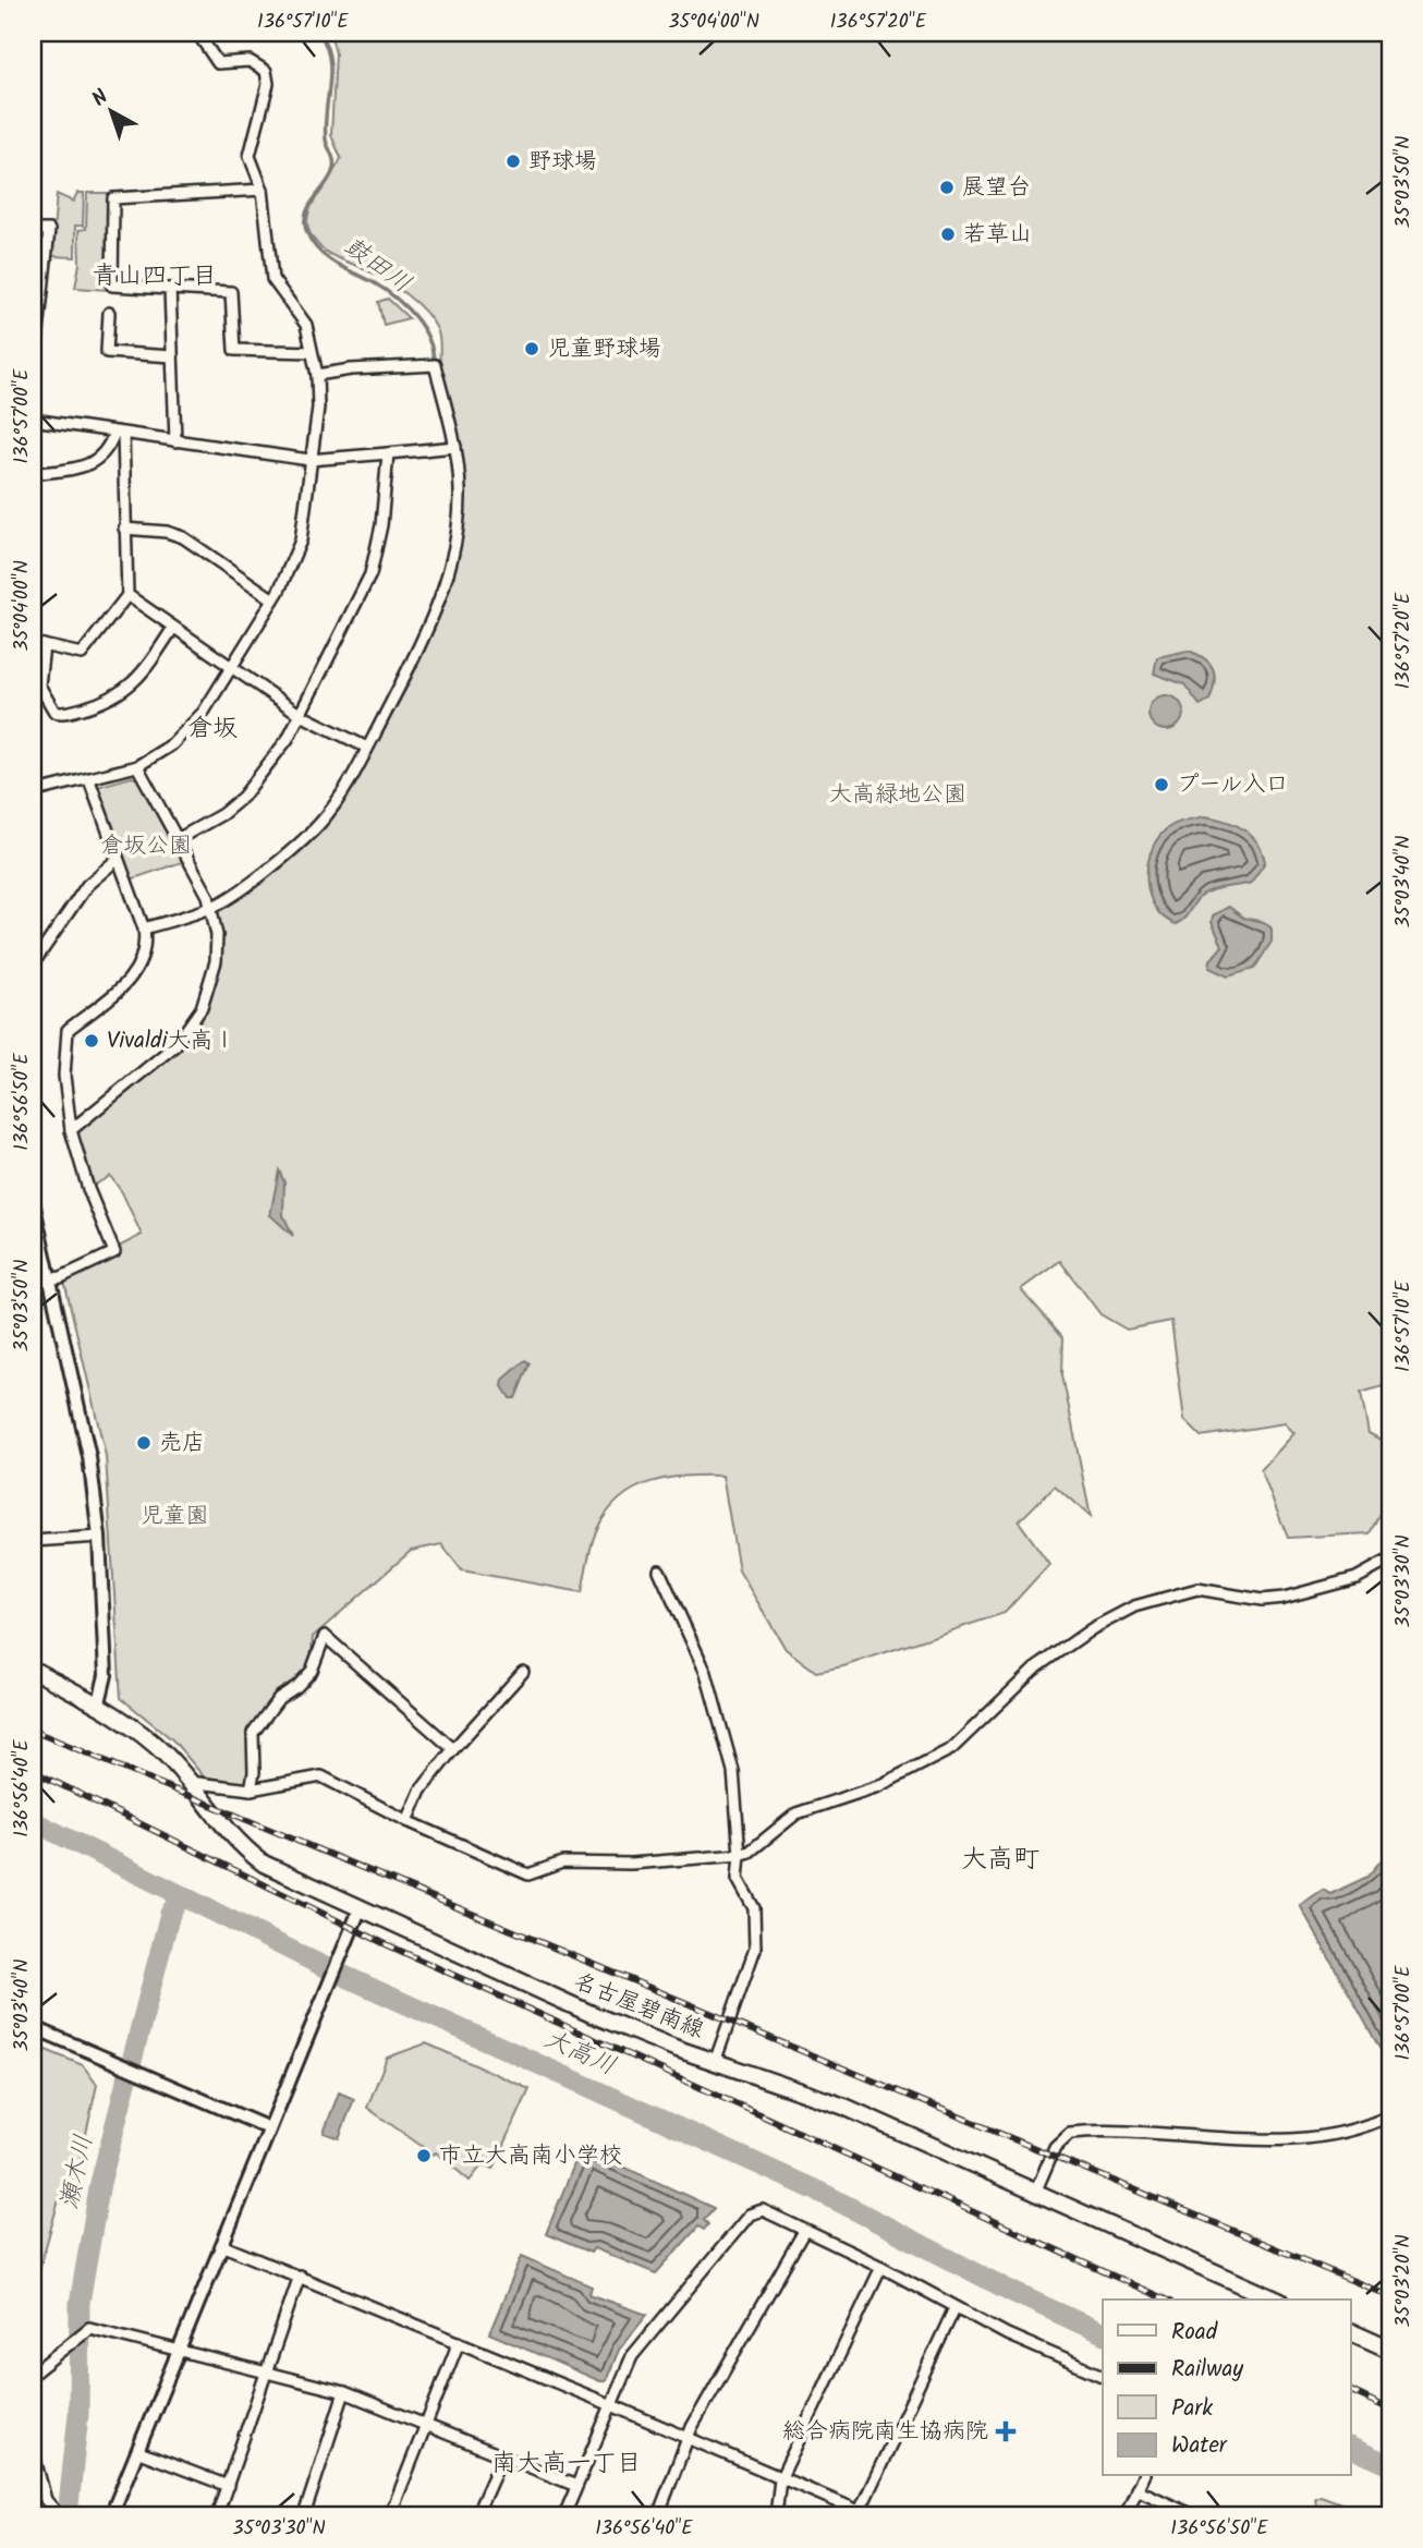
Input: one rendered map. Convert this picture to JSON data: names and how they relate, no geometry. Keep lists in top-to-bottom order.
{
  "streets": {
    "main road": ["名古屋碧南線"]
  },
  "districts": [
    "青山四丁目",
    "倉坂",
    "大高町",
    "南大高一丁目"
  ],
  "water": ["鼓田川", "大高川", "瀬木川"],
  "parks": ["大高緑地公園", "倉坂公園", "児童園"],
  "places": {
    "other": [
      "野球場",
      "展望台",
      "若草山",
      "児童野球場",
      "プール入口",
      "Vivaldi大高Ⅰ",
      "売店",
      "市立大高南小学校"
    ],
    "health": ["総合病院南生協病院"]
  },
  "legend": [
    "Road",
    "Railway",
    "Park",
    "Water"
  ],
  "north": "top left",
  "coordinates": [
    "136°57'10\"E",
    "35°04'00\"N",
    "136°57'20\"E",
    "35°03'50\"N",
    "136°57'00\"E",
    "35°03'40\"N",
    "136°56'50\"E",
    "35°03'30\"N",
    "136°56'40\"E",
    "35°03'20\"N"
  ]
}
